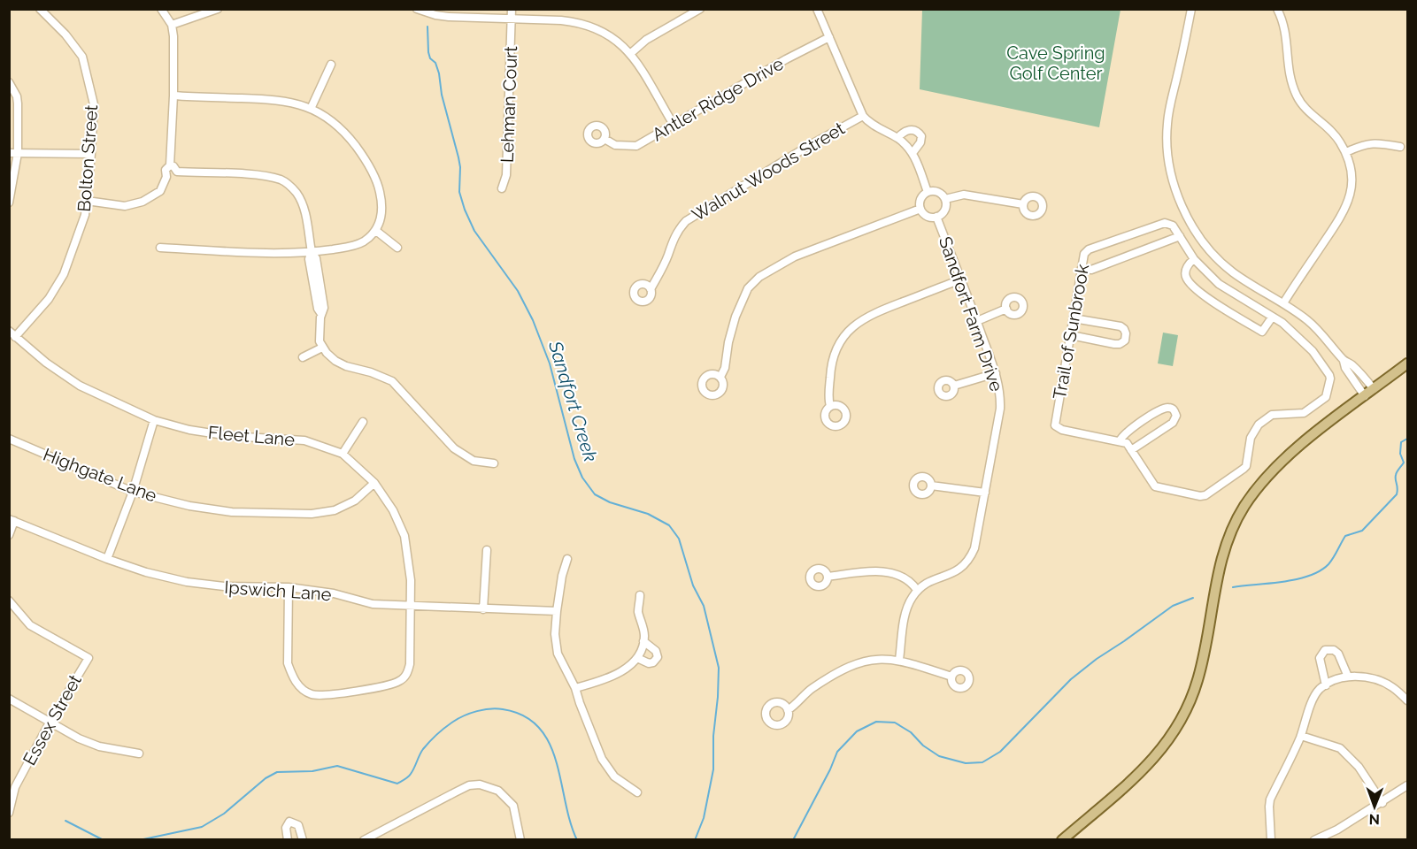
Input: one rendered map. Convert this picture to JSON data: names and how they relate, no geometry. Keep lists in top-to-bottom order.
{
  "streets": {
    "street": [
      "Antler Ridge Drive",
      "Lehman Court",
      "Bolton Street",
      "Walnut Woods Street",
      "Sandfort Farm Drive",
      "Trail of Sunbrook",
      "Fleet Lane",
      "Highgate Lane",
      "Ipswich Lane",
      "Essex Street"
    ]
  },
  "crossings": [
    ["Bolton Street", "Fleet Lane"],
    ["Fleet Lane", "Highgate Lane"],
    ["Fleet Lane", "Ipswich Lane"]
  ],
  "water": ["Sandfort Creek"],
  "parks": ["Cave Spring Golf Center"],
  "north": "bottom"
}
